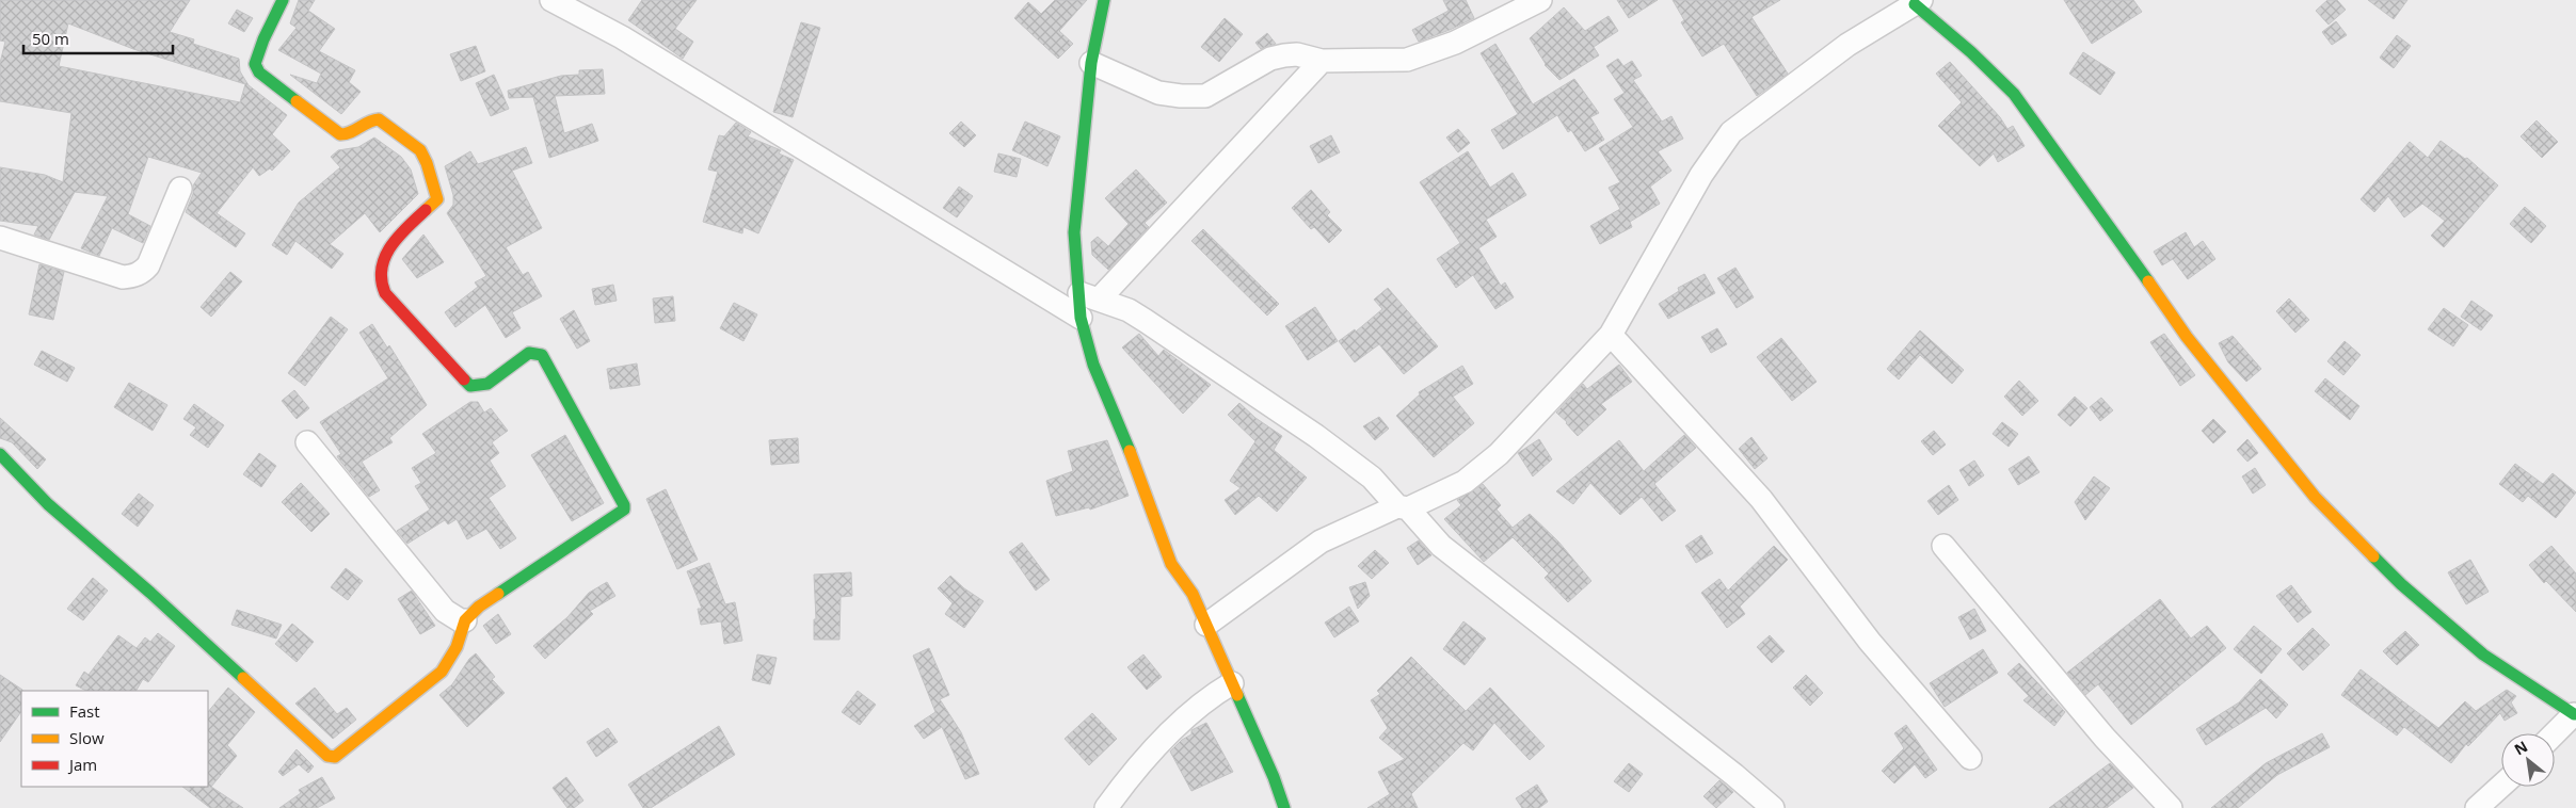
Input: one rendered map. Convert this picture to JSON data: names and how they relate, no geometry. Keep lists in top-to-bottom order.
{
  "legend": ["Fast", "Slow", "Jam"],
  "scale_bar": "50 m",
  "north": "top left"
}
